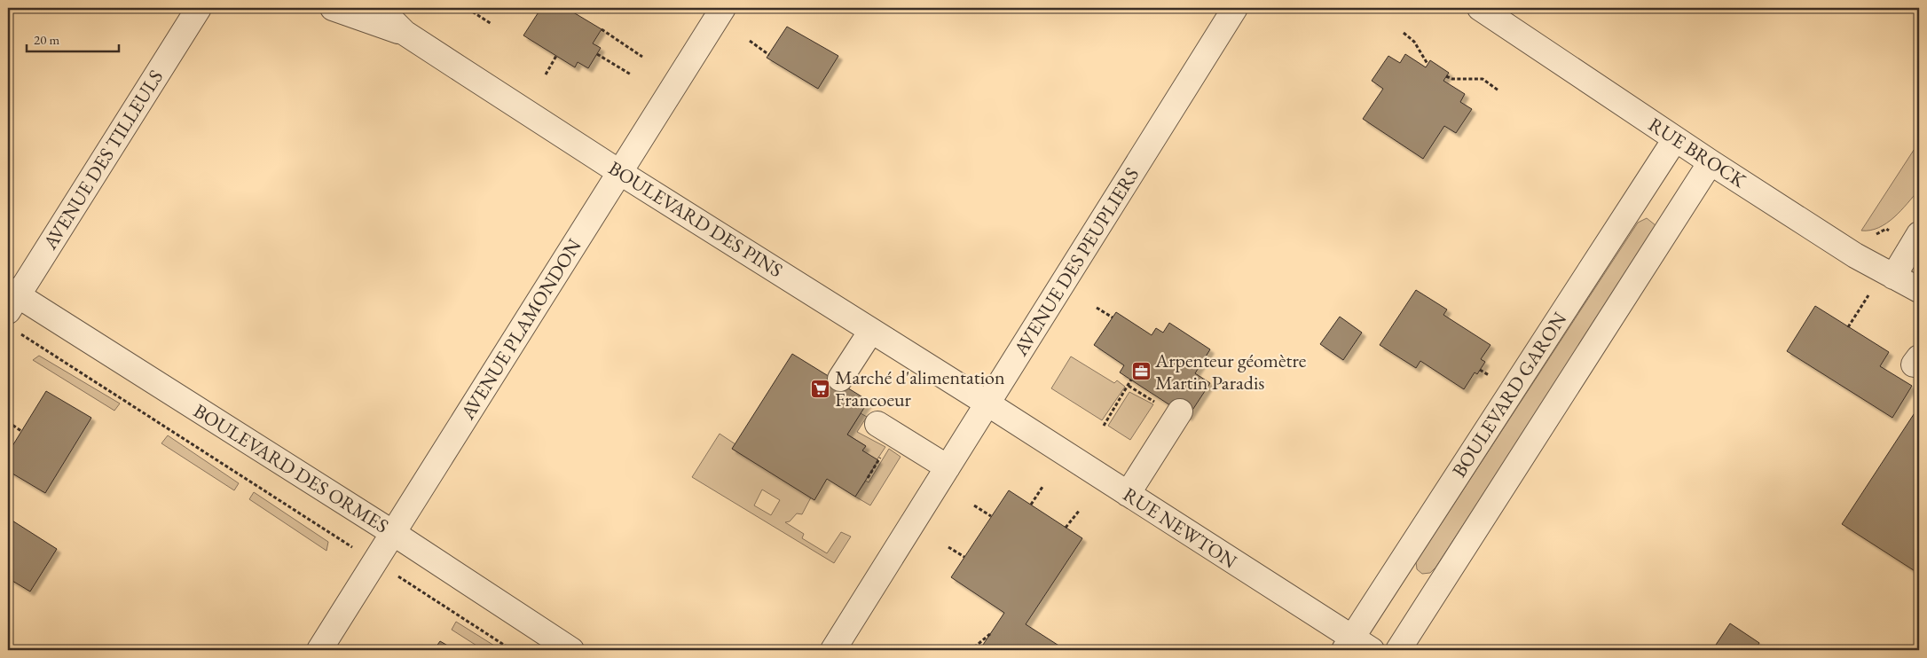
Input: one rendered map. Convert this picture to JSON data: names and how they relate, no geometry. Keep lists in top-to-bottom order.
{
  "streets": {
    "street": [
      "RUE BROCK",
      "AVENUE DES TILLEULS",
      "BOULEVARD DES PINS",
      "AVENUE DES PEUPLIERS",
      "AVENUE PLAMONDON",
      "BOULEVARD GARON",
      "BOULEVARD DES ORMES",
      "RUE NEWTON"
    ]
  },
  "crossings": [
    ["RUE BROCK", "BOULEVARD GARON"],
    ["AVENUE DES TILLEULS", "BOULEVARD DES ORMES"],
    ["BOULEVARD DES PINS", "AVENUE DES PEUPLIERS"],
    ["BOULEVARD DES PINS", "AVENUE PLAMONDON"],
    ["BOULEVARD DES PINS", "RUE NEWTON"],
    ["AVENUE DES PEUPLIERS", "RUE NEWTON"],
    ["AVENUE PLAMONDON", "BOULEVARD DES ORMES"],
    ["BOULEVARD GARON", "RUE NEWTON"]
  ],
  "places": {
    "office": ["Arpenteur géomètre Martin Paradis"],
    "supermarket": ["Marché d'alimentation Francoeur"]
  },
  "scale_bar": "20 m"
}
